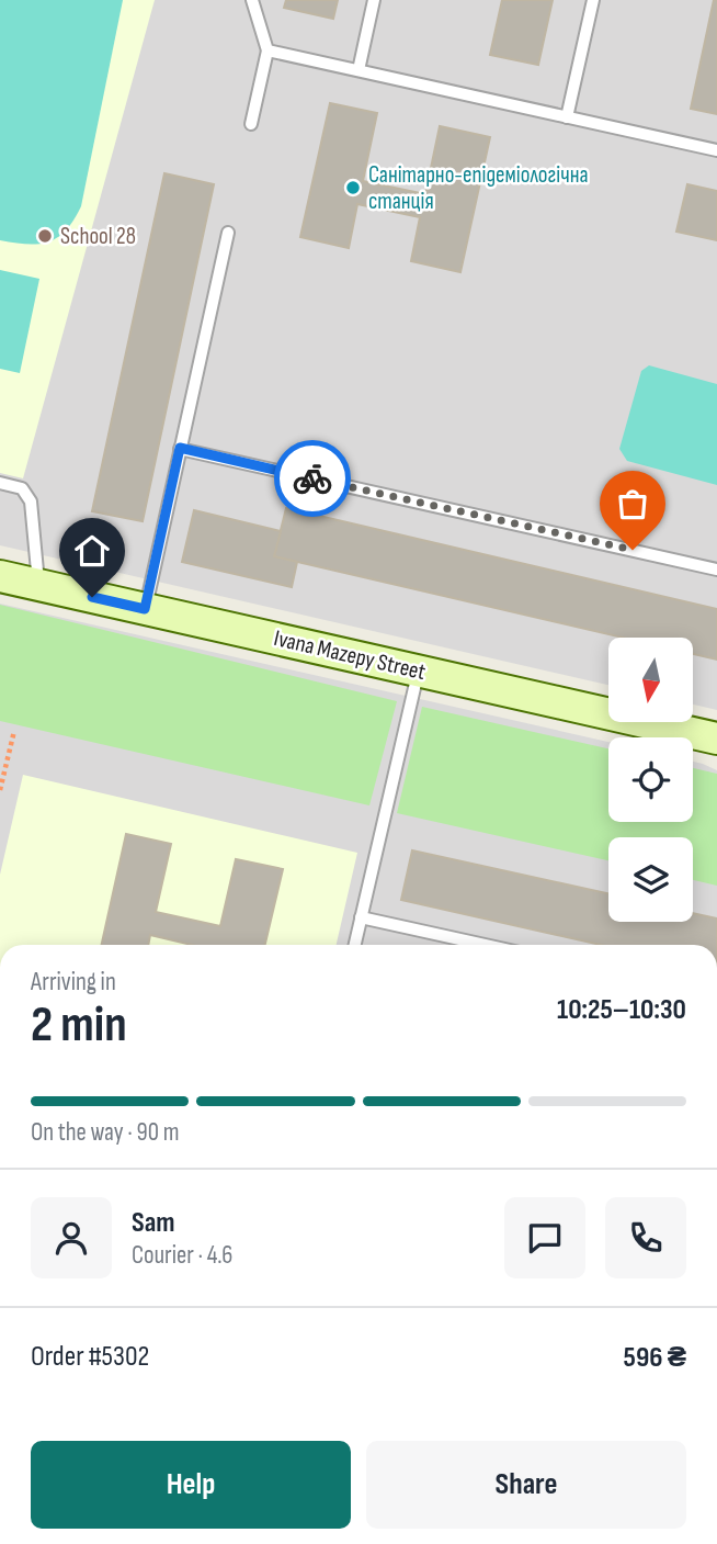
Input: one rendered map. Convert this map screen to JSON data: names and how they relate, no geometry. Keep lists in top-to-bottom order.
{
  "streets": {
    "main road": ["Ivana Mazepy Street"]
  },
  "places": ["Санітарно-епідеміологічна станція", "School 28"],
  "north": "bottom",
  "page": {
    "heading": ["2 min", "Arriving in", "10:25–10:30"],
    "panel": [
      "Sam",
      "Courier · 4.6",
      "Order #5302",
      "596 ₴"
    ],
    "bar": "On the way · 90 m",
    "buttons": ["Help", "Share"]
  }
}
